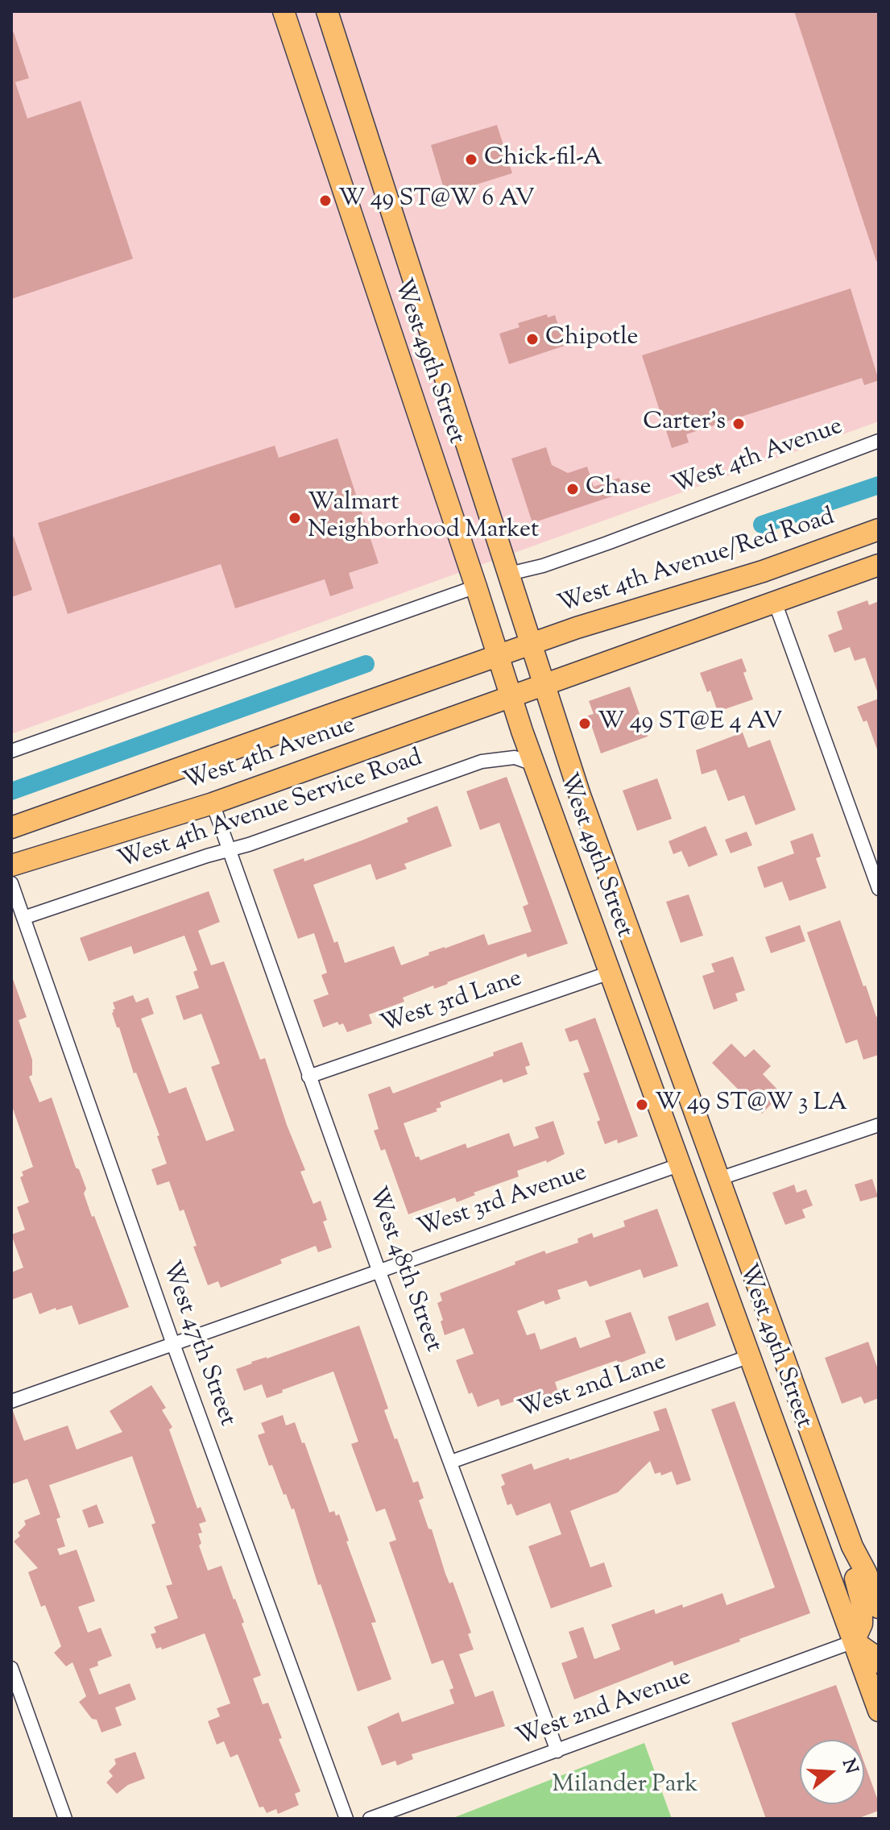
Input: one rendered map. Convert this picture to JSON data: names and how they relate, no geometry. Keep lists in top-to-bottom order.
{
  "streets": {
    "main road": ["West 49th Street", "West 4th Avenue", "West 4th Avenue/Red Road"],
    "street": [
      "West 4th Avenue Service Road",
      "West 3rd Lane",
      "West 3rd Avenue",
      "West 48th Street",
      "West 47th Street",
      "West 2nd Lane",
      "West 2nd Avenue"
    ]
  },
  "crossings": [
    ["West 49th Street", "West 4th Avenue"],
    ["West 49th Street", "West 4th Avenue/Red Road"],
    ["West 49th Street", "West 4th Avenue Service Road"],
    ["West 49th Street", "West 3rd Lane"],
    ["West 49th Street", "West 3rd Avenue"],
    ["West 49th Street", "West 2nd Lane"],
    ["West 49th Street", "West 2nd Avenue"],
    ["West 4th Avenue", "West 4th Avenue/Red Road"],
    ["West 4th Avenue", "West 48th Street"],
    ["West 4th Avenue Service Road", "West 48th Street"],
    ["West 4th Avenue Service Road", "West 47th Street"],
    ["West 3rd Lane", "West 48th Street"],
    ["West 3rd Avenue", "West 48th Street"],
    ["West 3rd Avenue", "West 47th Street"],
    ["West 48th Street", "West 2nd Lane"],
    ["West 48th Street", "West 2nd Avenue"]
  ],
  "parks": ["Milander Park"],
  "places": [
    "Chick-fil-A",
    "W 49 ST@W 6 AV",
    "Chipotle",
    "Carter's",
    "Chase",
    "Walmart Neighborhood Market",
    "W 49 ST@E 4 AV",
    "W 49 ST@W 3 LA"
  ],
  "north": "right"
}
